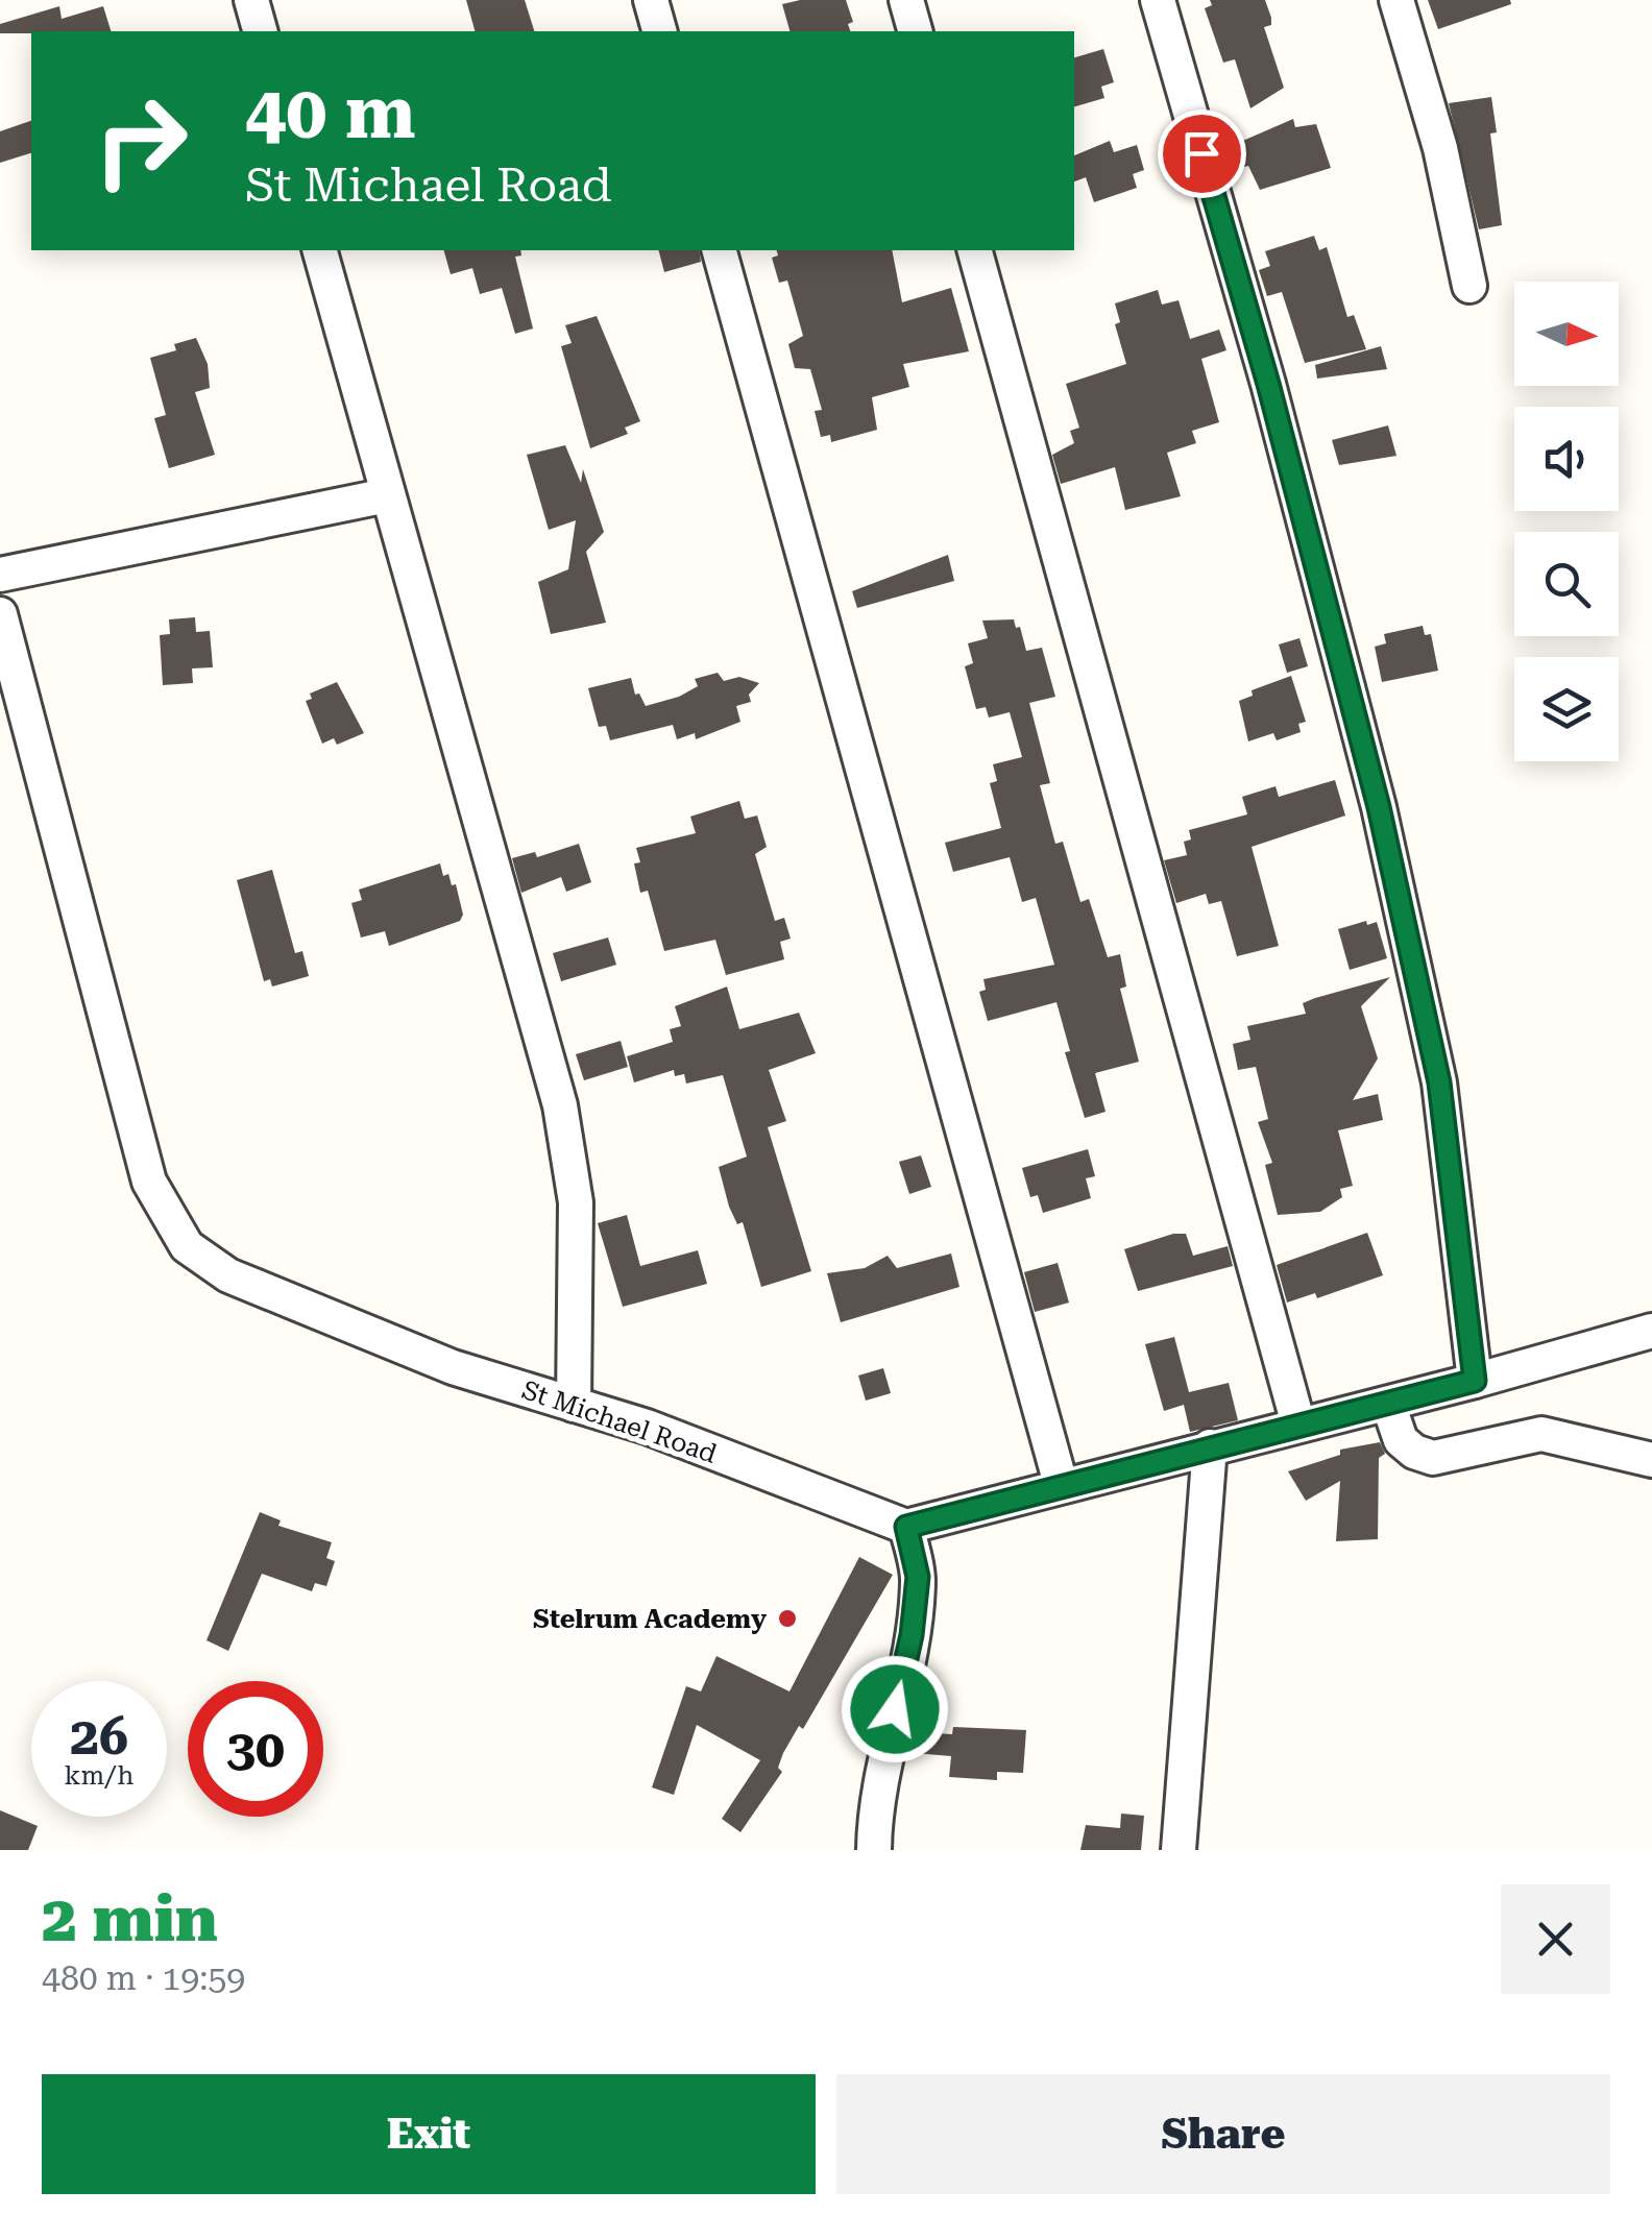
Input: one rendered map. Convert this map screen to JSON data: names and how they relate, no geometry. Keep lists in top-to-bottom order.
{
  "streets": {
    "street": ["St Michael Road"]
  },
  "places": ["Stelrum Academy"],
  "north": "right",
  "page": {
    "turn": ["40 m", "St Michael Road"],
    "speed": "26 km/h",
    "limit": "30",
    "heading": ["2 min", "480 m · 19:59"],
    "buttons": ["Exit", "Share"]
  }
}
